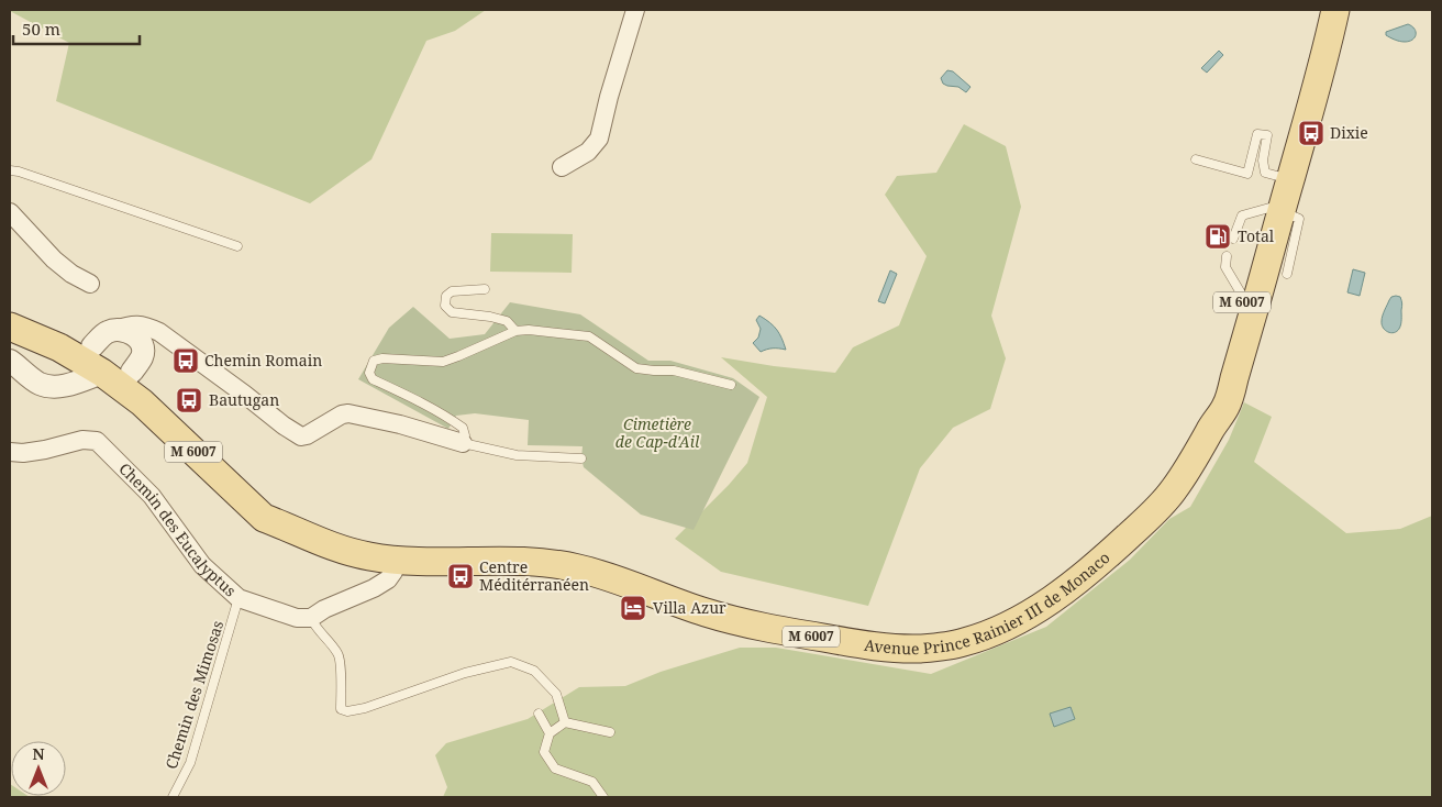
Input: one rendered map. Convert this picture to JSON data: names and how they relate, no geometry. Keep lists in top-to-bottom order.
{
  "streets": {
    "main road": ["M 6007", "Avenue Prince Rainier III de Monaco"],
    "street": ["Chemin des Eucalyptus"],
    "lane": ["Chemin des Mimosas"]
  },
  "crossings": [
    ["Chemin des Eucalyptus", "Chemin des Mimosas"]
  ],
  "parks": ["Cimetière de Cap-d'Ail"],
  "places": {
    "bus stop": [
      "Dixie",
      "Chemin Romain",
      "Bautugan",
      "Centre Méditérranéen"
    ],
    "fuel station": ["Total"],
    "hotel": ["Villa Azur"]
  },
  "scale_bar": "50 m",
  "north": "top"
}
